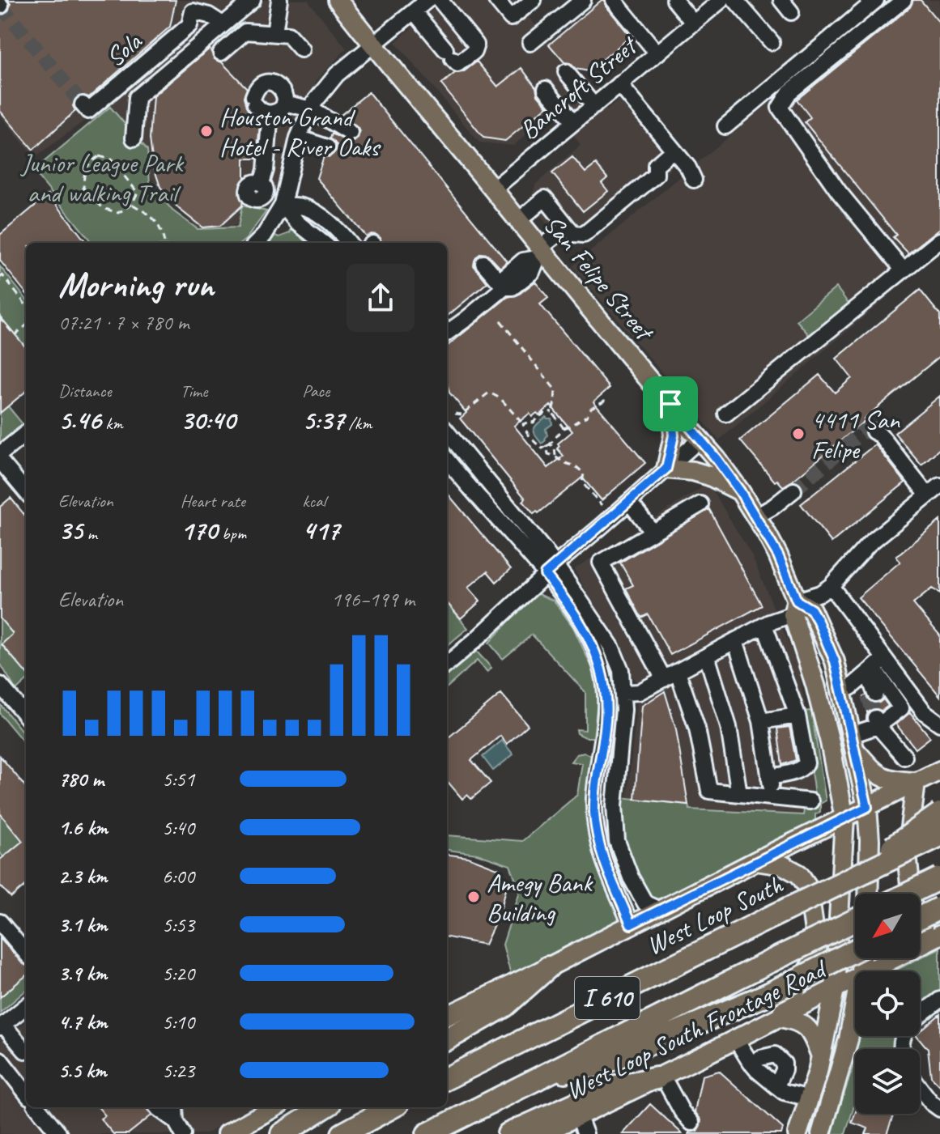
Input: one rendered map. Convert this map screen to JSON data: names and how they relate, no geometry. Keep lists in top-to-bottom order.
{
  "streets": {
    "highway": ["West Loop South", "I 610"],
    "main road": ["San Felipe Street", "West Loop South Frontage Road"],
    "street": ["Sola", "Bancroft Street"]
  },
  "crossings": [
    ["Bancroft Street", "San Felipe Street"],
    ["San Felipe Street", "West Loop South Frontage Road"]
  ],
  "parks": ["Junior League Park and walking Trail"],
  "places": ["Houston Grand Hotel - River Oaks", "4411 San Felipe", "Amegy Bank Building"],
  "north": "bottom left",
  "page": {
    "heading": ["Morning run", "07:21 · 7 × 780 m"],
    "stats": [
      ["Distance", "5.46 km"],
      ["Time", "30:40"],
      ["Pace", "5:37 /km"],
      ["Elevation", "35 m"],
      ["Heart rate", "170 bpm"],
      ["kcal", "417"]
    ],
    "chart": ["Elevation", "196–199 m"],
    "list": [
      {
        "name": "780 m",
        "note": "5:51"
      },
      {
        "name": "1.6 km",
        "note": "5:40"
      },
      {
        "name": "2.3 km",
        "note": "6:00"
      },
      {
        "name": "3.1 km",
        "note": "5:53"
      },
      {
        "name": "3.9 km",
        "note": "5:20"
      },
      {
        "name": "4.7 km",
        "note": "5:10"
      },
      {
        "name": "5.5 km",
        "note": "5:23"
      }
    ]
  }
}
